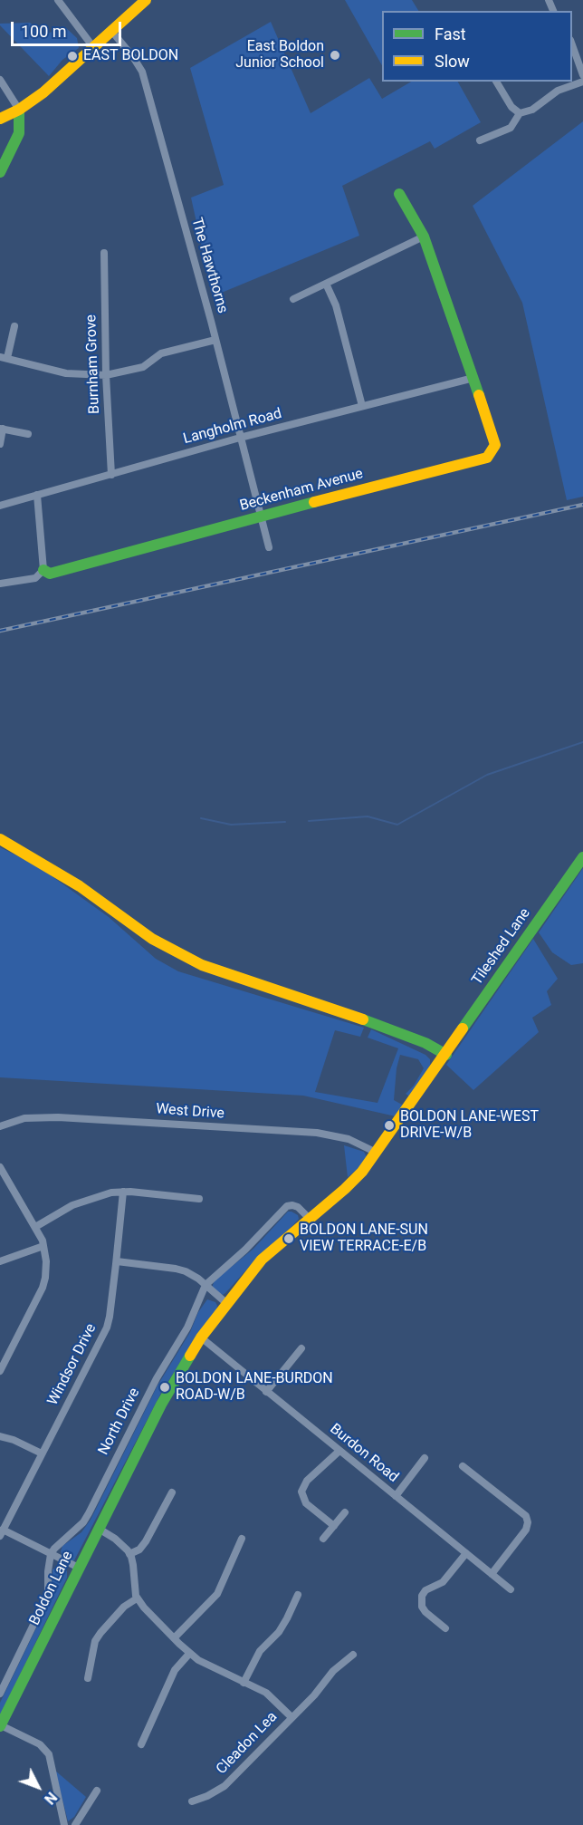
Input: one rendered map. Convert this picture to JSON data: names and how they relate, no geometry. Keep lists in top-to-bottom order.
{
  "streets": {
    "street": [
      "The Hawthorns",
      "Burnham Grove",
      "Langholm Road",
      "Beckenham Avenue",
      "Tileshed Lane",
      "West Drive",
      "Windsor Drive",
      "North Drive",
      "Burdon Road",
      "Boldon Lane",
      "Cleadon Lea"
    ]
  },
  "crossings": [
    ["The Hawthorns", "Langholm Road"],
    ["The Hawthorns", "Beckenham Avenue"],
    ["Burnham Grove", "Langholm Road"],
    ["Langholm Road", "Beckenham Avenue"],
    ["Tileshed Lane", "West Drive"],
    ["Tileshed Lane", "North Drive"],
    ["Tileshed Lane", "Boldon Lane"],
    ["North Drive", "Boldon Lane"],
    ["Burdon Road", "Boldon Lane"]
  ],
  "places": [
    "East Boldon Junior School",
    "EAST BOLDON",
    "BOLDON LANE-WEST DRIVE-W/B",
    "BOLDON LANE-SUN VIEW TERRACE-E/B",
    "BOLDON LANE-BURDON ROAD-W/B"
  ],
  "legend": ["Fast", "Slow"],
  "scale_bar": "100 m",
  "north": "bottom right"
}
